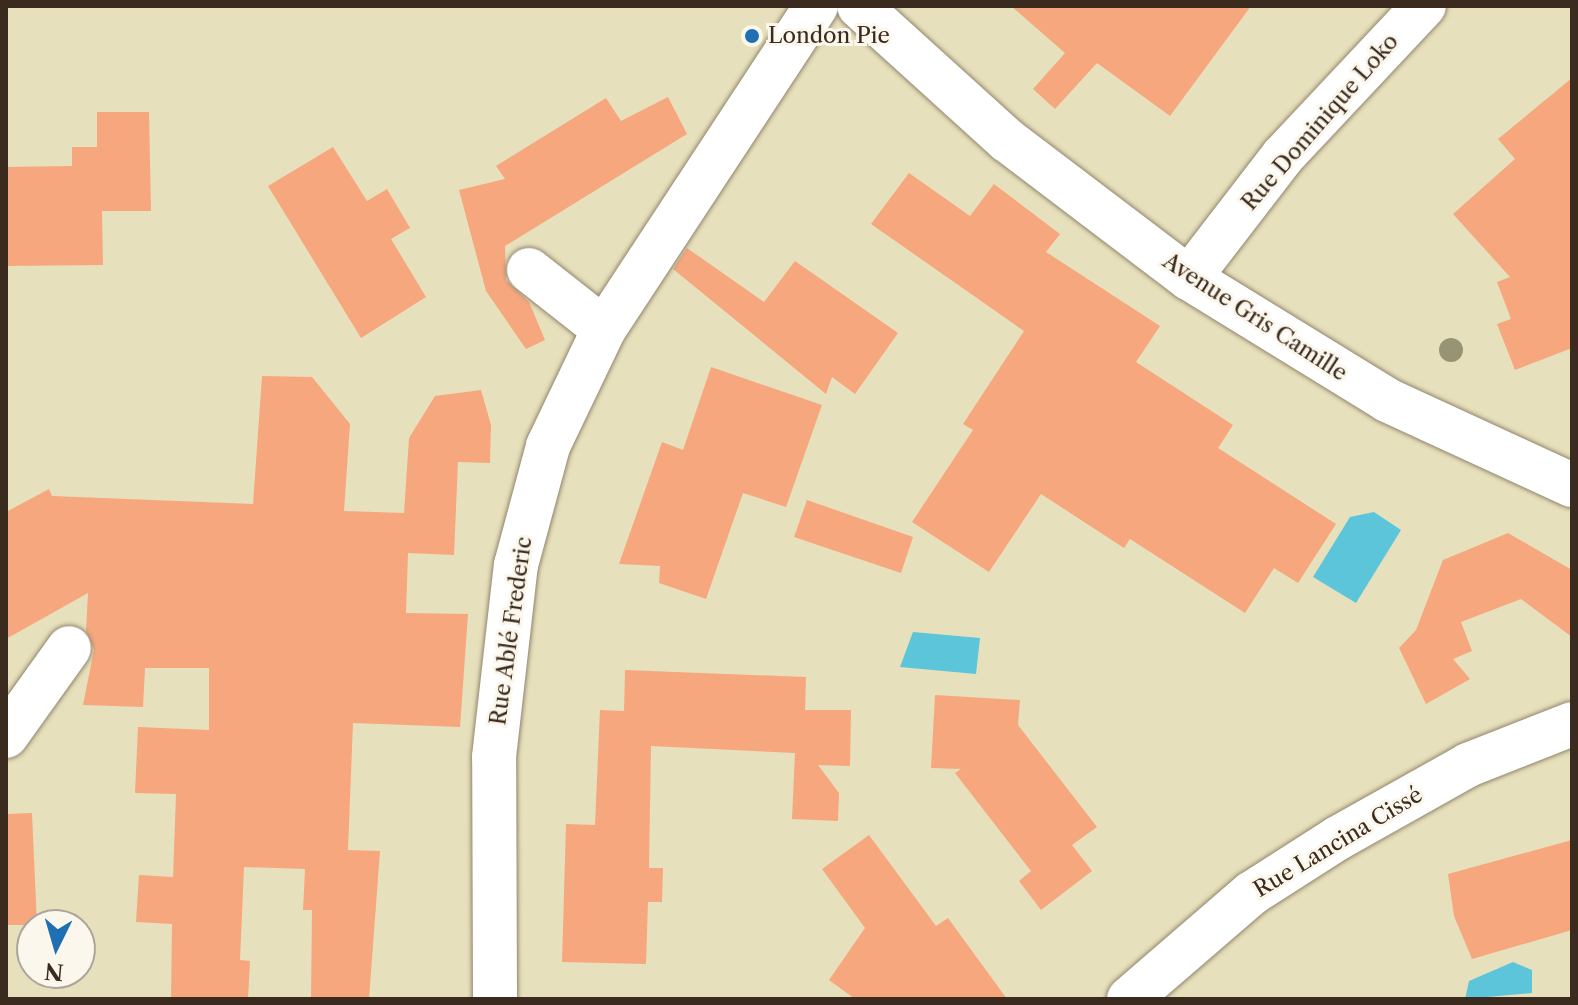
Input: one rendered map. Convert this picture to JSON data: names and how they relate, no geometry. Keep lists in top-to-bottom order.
{
  "streets": {
    "street": [
      "Rue Dominique Loko",
      "Avenue Gris Camille",
      "Rue Ablé Frederic",
      "Rue Lancina Cissé"
    ]
  },
  "crossings": [
    ["Rue Dominique Loko", "Avenue Gris Camille"]
  ],
  "places": ["London Pie"],
  "north": "bottom"
}
